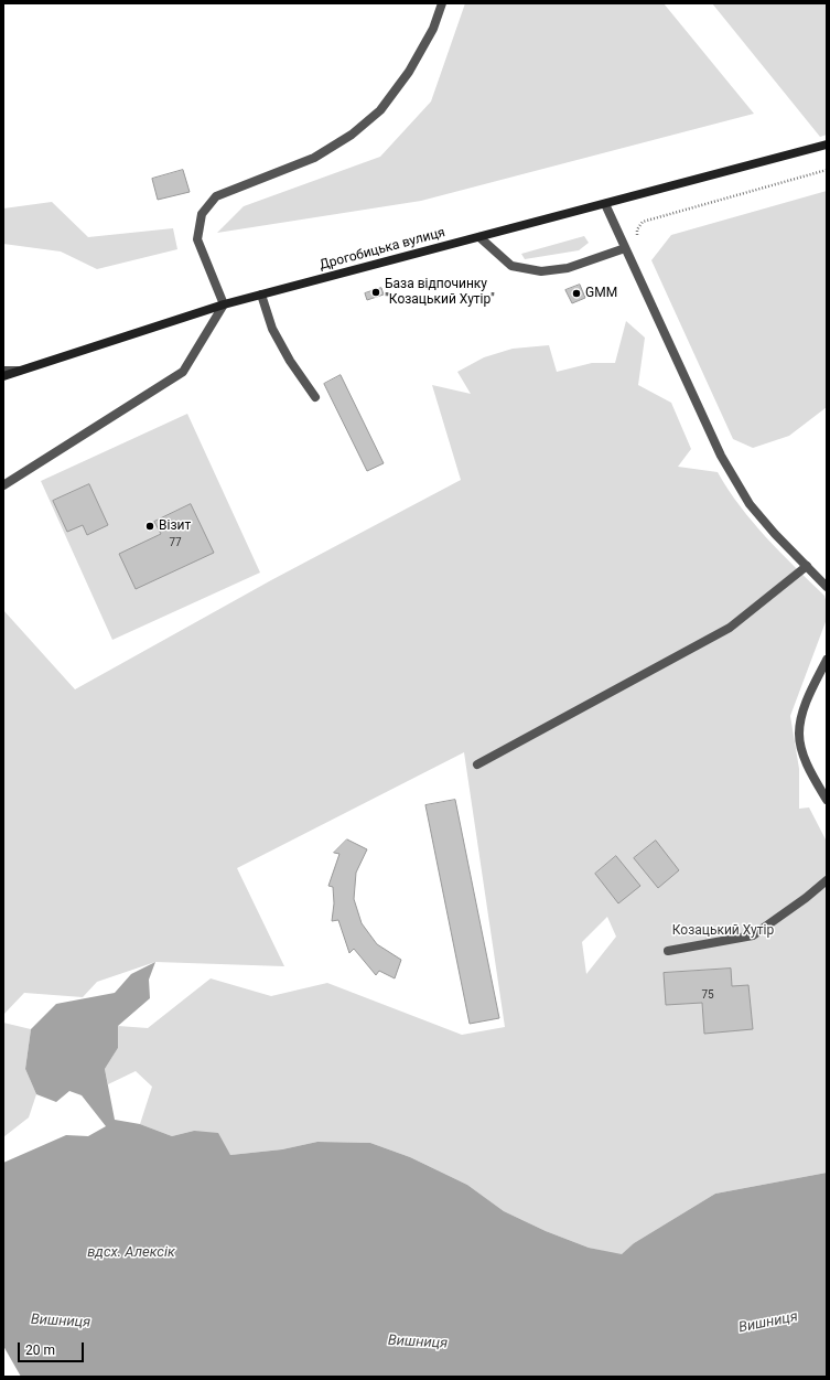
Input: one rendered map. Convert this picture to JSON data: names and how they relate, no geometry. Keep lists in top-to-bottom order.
{
  "streets": {
    "main road": ["Дрогобицька вулиця"]
  },
  "water": ["вдсх. Алексік", "Вишниця"],
  "parks": ["Козацький Хутір"],
  "places": ["База відпочинку \"Козацький Хутір\"", "GMM", "Візит"],
  "house_numbers": ["77", "75"],
  "scale_bar": "20 m"
}
